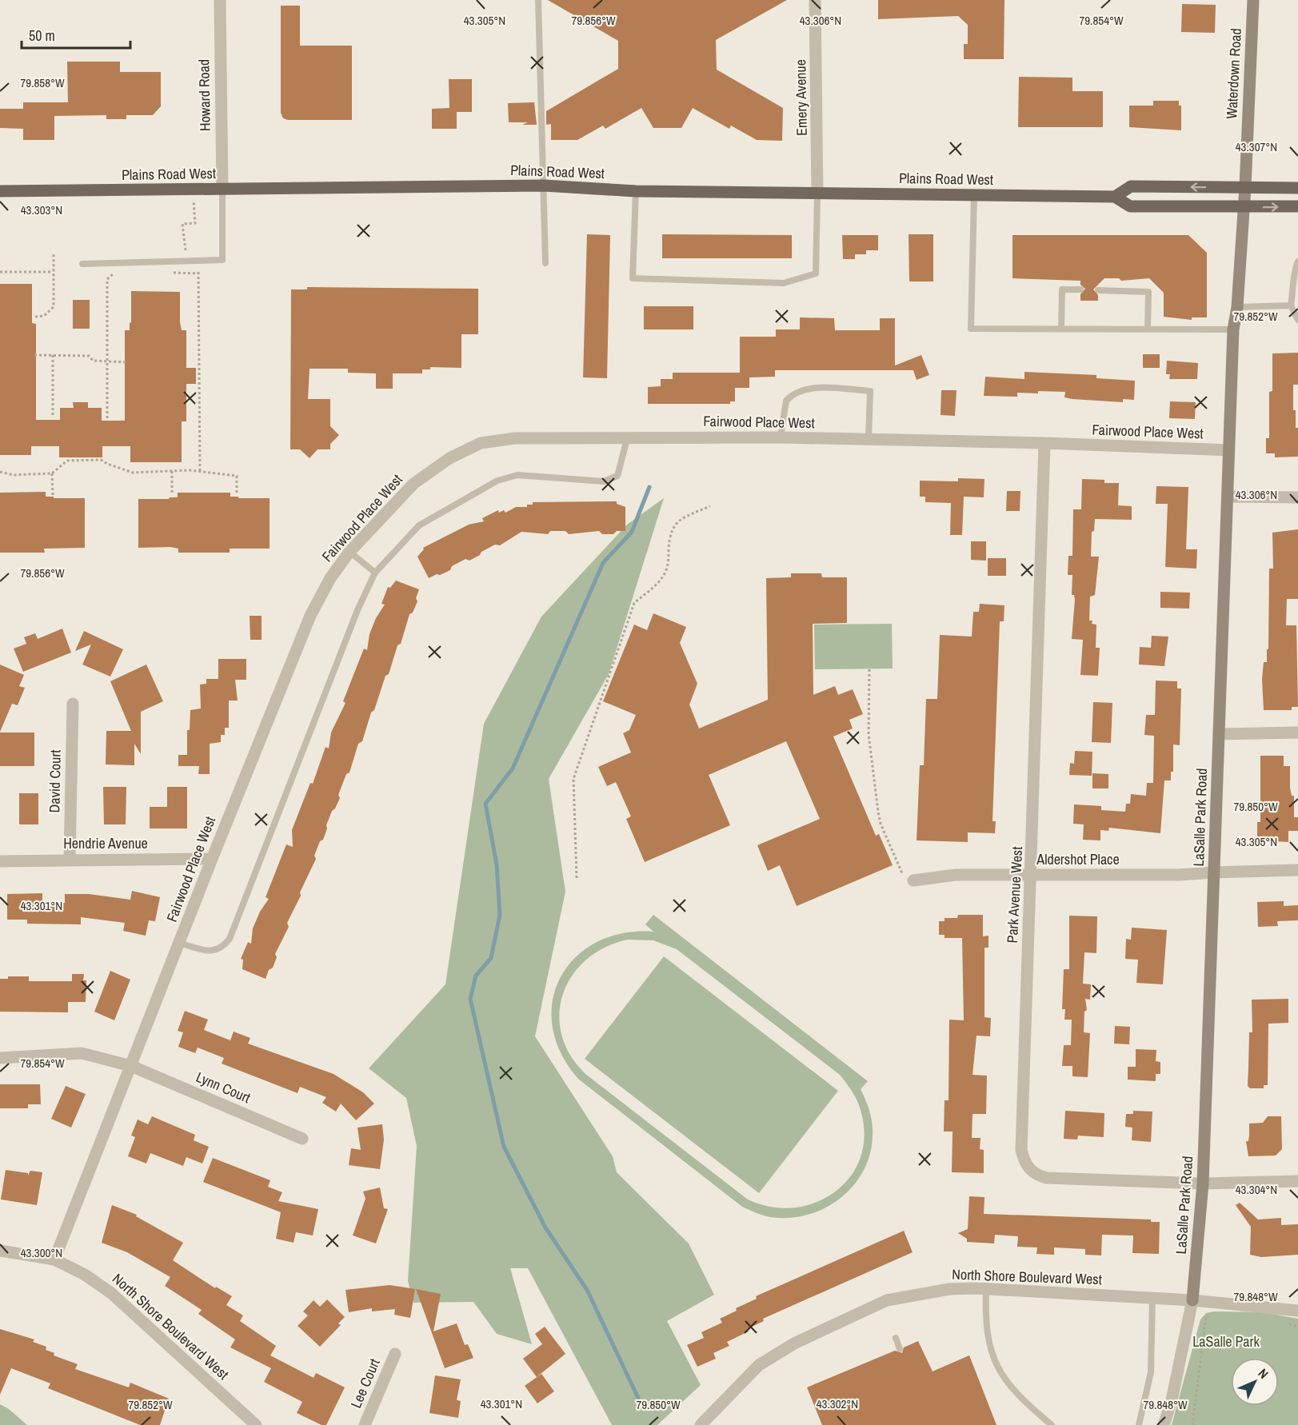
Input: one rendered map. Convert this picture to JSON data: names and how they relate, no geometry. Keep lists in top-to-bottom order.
{
  "streets": {
    "main road": ["Waterdown Road", "Plains Road West", "LaSalle Park Road"],
    "street": [
      "Howard Road",
      "Emery Avenue",
      "Fairwood Place West",
      "David Court",
      "Hendrie Avenue",
      "Aldershot Place",
      "Park Avenue West",
      "Lynn Court",
      "North Shore Boulevard West",
      "Lee Court"
    ]
  },
  "crossings": [
    ["Waterdown Road", "Plains Road West"],
    ["Waterdown Road", "LaSalle Park Road"],
    ["Howard Road", "Plains Road West"],
    ["Emery Avenue", "Plains Road West"],
    ["Plains Road West", "LaSalle Park Road"],
    ["Fairwood Place West", "LaSalle Park Road"],
    ["Fairwood Place West", "Hendrie Avenue"],
    ["Fairwood Place West", "Park Avenue West"],
    ["Fairwood Place West", "Lynn Court"],
    ["Fairwood Place West", "North Shore Boulevard West"],
    ["David Court", "Hendrie Avenue"],
    ["LaSalle Park Road", "Aldershot Place"],
    ["LaSalle Park Road", "Park Avenue West"],
    ["LaSalle Park Road", "North Shore Boulevard West"],
    ["Aldershot Place", "Park Avenue West"]
  ],
  "parks": ["LaSalle Park"],
  "scale_bar": "50 m",
  "north": "top right",
  "coordinates": [
    "79.856°W",
    "79.854°W",
    "43.305°N",
    "43.306°N",
    "79.858°W",
    "43.307°N",
    "43.303°N",
    "79.852°W",
    "79.850°W",
    "43.301°N",
    "43.304°N",
    "43.300°N",
    "79.848°W",
    "43.302°N"
  ]
}
